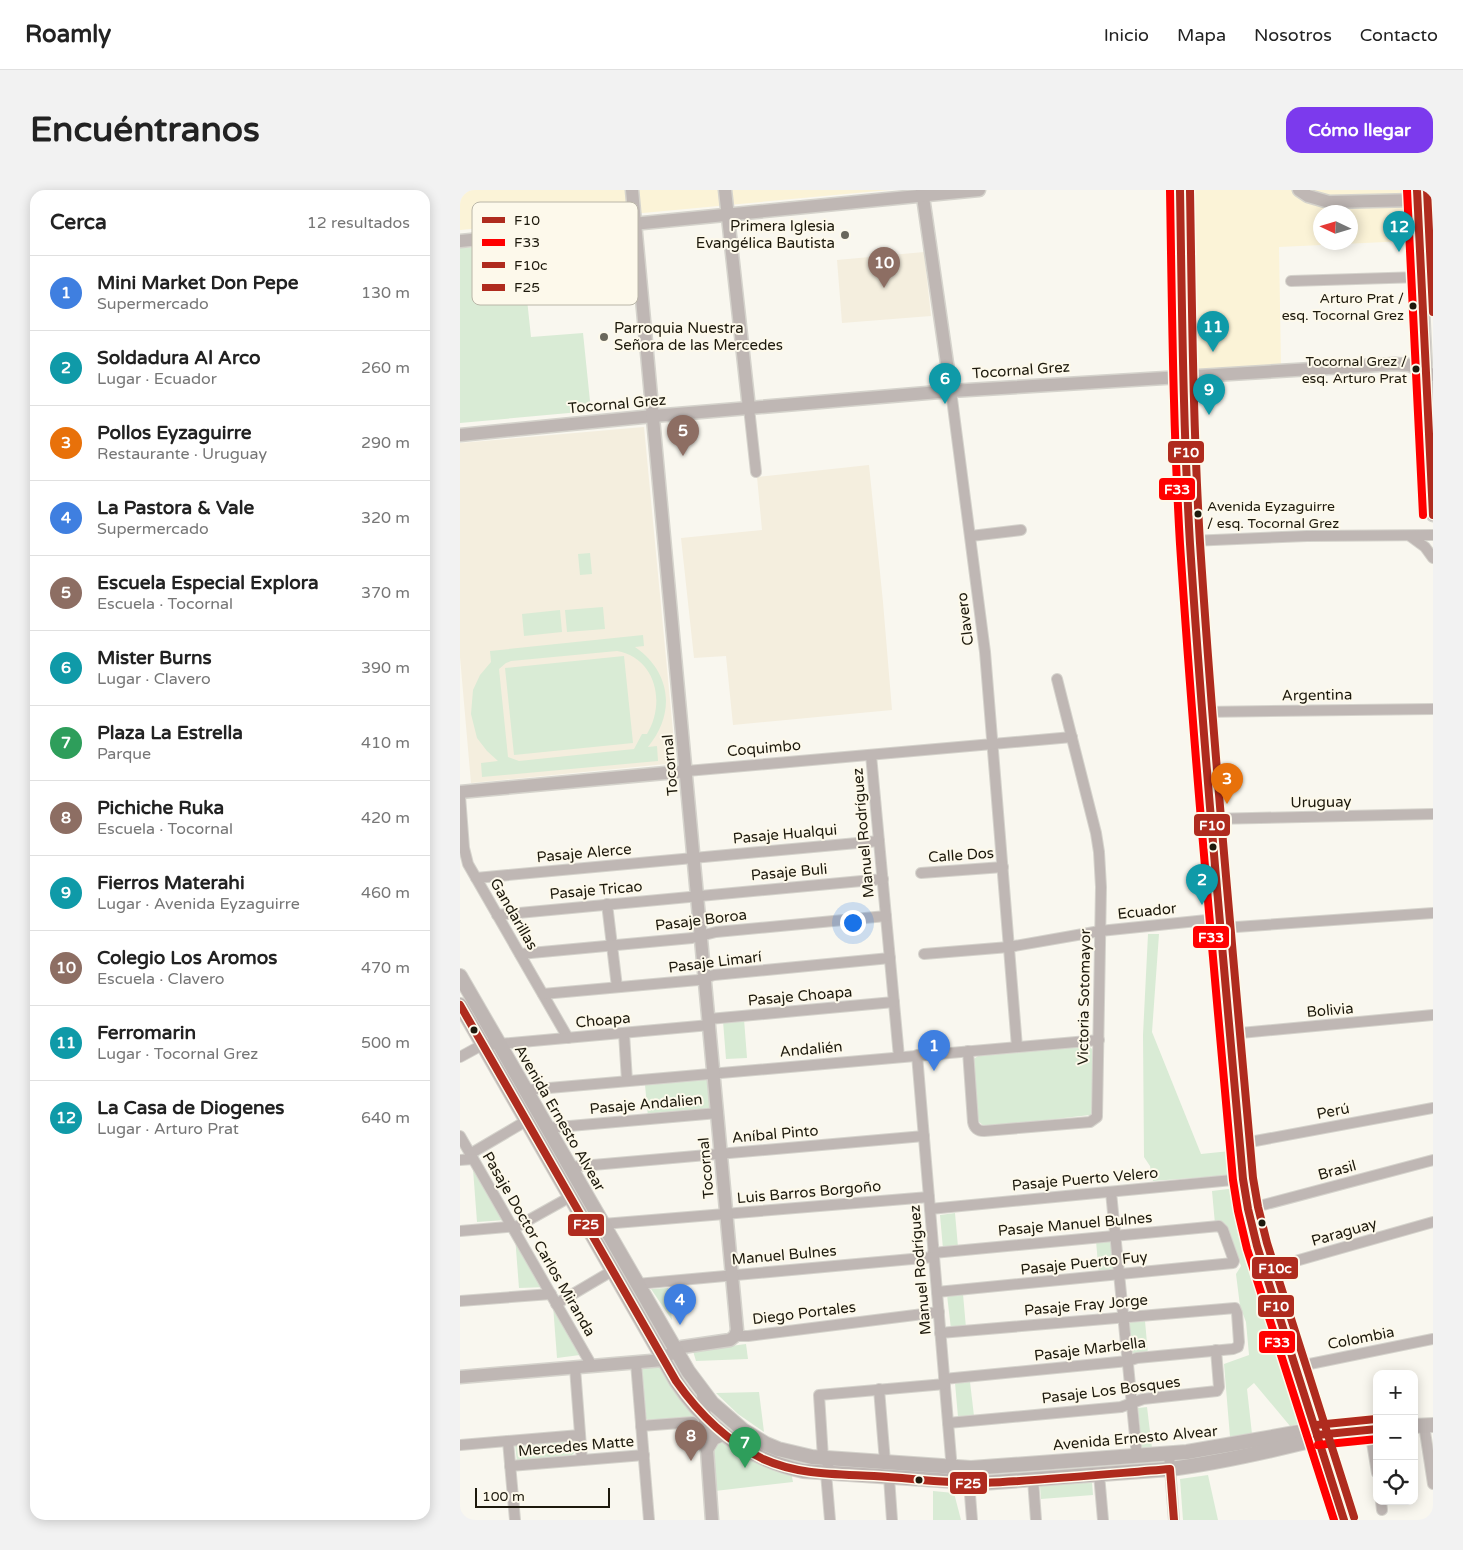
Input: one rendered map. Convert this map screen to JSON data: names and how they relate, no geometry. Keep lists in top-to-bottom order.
{
  "streets": {
    "main road": ["Avenida Ernesto Alvear"],
    "street": [
      "Tocornal Grez",
      "Clavero",
      "Argentina",
      "Coquimbo",
      "Tocornal",
      "Uruguay",
      "Manuel Rodríguez",
      "Pasaje Hualqui",
      "Pasaje Alerce",
      "Calle Dos",
      "Pasaje Buli",
      "Pasaje Tricao",
      "Ecuador",
      "Gandarillas",
      "Pasaje Boroa",
      "Pasaje Limarí",
      "Pasaje Choapa",
      "Victoria Sotomayor",
      "Bolivia",
      "Choapa",
      "Andalién",
      "Pasaje Andalien",
      "Perú",
      "Aníbal Pinto",
      "Brasil",
      "Pasaje Puerto Velero",
      "Luis Barros Borgoño",
      "Pasaje Manuel Bulnes",
      "Paraguay",
      "Pasaje Doctor Carlos Miranda",
      "Manuel Bulnes",
      "Pasaje Puerto Fuy",
      "Pasaje Fray Jorge",
      "Diego Portales",
      "Colombia",
      "Pasaje Marbella",
      "Pasaje Los Bosques",
      "Mercedes Matte"
    ]
  },
  "crossings": [
    ["Tocornal Grez", "Clavero"],
    ["Tocornal Grez", "Tocornal"],
    ["Clavero", "Coquimbo"],
    ["Clavero", "Calle Dos"],
    ["Clavero", "Ecuador"],
    ["Clavero", "Andalién"],
    ["Coquimbo", "Tocornal"],
    ["Coquimbo", "Manuel Rodríguez"],
    ["Coquimbo", "Victoria Sotomayor"],
    ["Tocornal", "Pasaje Hualqui"],
    ["Tocornal", "Pasaje Alerce"],
    ["Tocornal", "Pasaje Buli"],
    ["Tocornal", "Pasaje Tricao"],
    ["Tocornal", "Pasaje Boroa"],
    ["Tocornal", "Pasaje Limarí"],
    ["Tocornal", "Pasaje Choapa"],
    ["Tocornal", "Choapa"],
    ["Tocornal", "Andalién"],
    ["Tocornal", "Pasaje Andalien"],
    ["Tocornal", "Aníbal Pinto"],
    ["Tocornal", "Luis Barros Borgoño"],
    ["Tocornal", "Manuel Bulnes"],
    ["Tocornal", "Diego Portales"],
    ["Manuel Rodríguez", "Pasaje Hualqui"],
    ["Manuel Rodríguez", "Pasaje Buli"],
    ["Manuel Rodríguez", "Pasaje Boroa"],
    ["Manuel Rodríguez", "Pasaje Limarí"],
    ["Manuel Rodríguez", "Pasaje Choapa"],
    ["Manuel Rodríguez", "Andalién"],
    ["Manuel Rodríguez", "Avenida Ernesto Alvear"],
    ["Manuel Rodríguez", "Aníbal Pinto"],
    ["Manuel Rodríguez", "Pasaje Puerto Velero"],
    ["Manuel Rodríguez", "Luis Barros Borgoño"],
    ["Manuel Rodríguez", "Pasaje Manuel Bulnes"],
    ["Manuel Rodríguez", "Manuel Bulnes"],
    ["Manuel Rodríguez", "Pasaje Puerto Fuy"],
    ["Manuel Rodríguez", "Pasaje Fray Jorge"],
    ["Manuel Rodríguez", "Diego Portales"],
    ["Manuel Rodríguez", "Pasaje Marbella"],
    ["Manuel Rodríguez", "Pasaje Los Bosques"],
    ["Pasaje Hualqui", "Pasaje Alerce"],
    ["Pasaje Alerce", "Gandarillas"],
    ["Pasaje Buli", "Pasaje Tricao"],
    ["Pasaje Tricao", "Gandarillas"],
    ["Ecuador", "Victoria Sotomayor"],
    ["Gandarillas", "Pasaje Boroa"],
    ["Gandarillas", "Pasaje Limarí"],
    ["Gandarillas", "Choapa"],
    ["Pasaje Choapa", "Choapa"],
    ["Victoria Sotomayor", "Andalién"],
    ["Choapa", "Avenida Ernesto Alvear"],
    ["Andalién", "Avenida Ernesto Alvear"],
    ["Pasaje Andalien", "Avenida Ernesto Alvear"],
    ["Avenida Ernesto Alvear", "Aníbal Pinto"],
    ["Avenida Ernesto Alvear", "Luis Barros Borgoño"],
    ["Avenida Ernesto Alvear", "Manuel Bulnes"],
    ["Avenida Ernesto Alvear", "Diego Portales"],
    ["Avenida Ernesto Alvear", "Pasaje Marbella"],
    ["Avenida Ernesto Alvear", "Mercedes Matte"],
    ["Pasaje Manuel Bulnes", "Manuel Bulnes"],
    ["Pasaje Manuel Bulnes", "Pasaje Puerto Fuy"],
    ["Pasaje Fray Jorge", "Pasaje Marbella"],
    ["Pasaje Marbella", "Pasaje Los Bosques"]
  ],
  "places": [
    "Primera Iglesia Evangélica Bautista",
    "Arturo Prat / esq. Tocornal Grez",
    "Parroquia Nuestra Señora de las Mercedes",
    "Tocornal Grez / esq. Arturo Prat",
    "Avenida Eyzaguirre / esq. Tocornal Grez"
  ],
  "lines": [
    "transit line F10",
    "transit line F33",
    "transit line F10c",
    "transit line F25"
  ],
  "legend": [
    "F10",
    "F33",
    "F10c",
    "F25"
  ],
  "scale_bar": "100 m",
  "north": "left",
  "page": {
    "header": "Roamly",
    "nav": [
      "Inicio",
      "Mapa",
      "Nosotros",
      "Contacto"
    ],
    "buttons": "Cómo llegar",
    "title": "Encuéntranos",
    "heading": ["Cerca", "12 resultados"],
    "pins": [
      "12",
      "10",
      "11",
      "6",
      "9",
      "5",
      "3",
      "2",
      "1",
      "4",
      "8",
      "7"
    ],
    "list": [
      {
        "mark": "1",
        "name": "Mini Market Don Pepe",
        "note": "Supermercado",
        "value": "130 m"
      },
      {
        "mark": "2",
        "name": "Soldadura Al Arco",
        "note": "Lugar · Ecuador",
        "value": "260 m"
      },
      {
        "mark": "3",
        "name": "Pollos Eyzaguirre",
        "note": "Restaurante · Uruguay",
        "value": "290 m"
      },
      {
        "mark": "4",
        "name": "La Pastora & Vale",
        "note": "Supermercado",
        "value": "320 m"
      },
      {
        "mark": "5",
        "name": "Escuela Especial Explora",
        "note": "Escuela · Tocornal",
        "value": "370 m"
      },
      {
        "mark": "6",
        "name": "Mister Burns",
        "note": "Lugar · Clavero",
        "value": "390 m"
      },
      {
        "mark": "7",
        "name": "Plaza La Estrella",
        "note": "Parque",
        "value": "410 m"
      },
      {
        "mark": "8",
        "name": "Pichiche Ruka",
        "note": "Escuela · Tocornal",
        "value": "420 m"
      },
      {
        "mark": "9",
        "name": "Fierros Materahi",
        "note": "Lugar · Avenida Eyzaguirre",
        "value": "460 m"
      },
      {
        "mark": "10",
        "name": "Colegio Los Aromos",
        "note": "Escuela · Clavero",
        "value": "470 m"
      },
      {
        "mark": "11",
        "name": "Ferromarin",
        "note": "Lugar · Tocornal Grez",
        "value": "500 m"
      },
      {
        "mark": "12",
        "name": "La Casa de Diogenes",
        "note": "Lugar · Arturo Prat",
        "value": "640 m"
      }
    ],
    "map_buttons": ["+", "−"],
    "scale": "100 m"
  }
}
